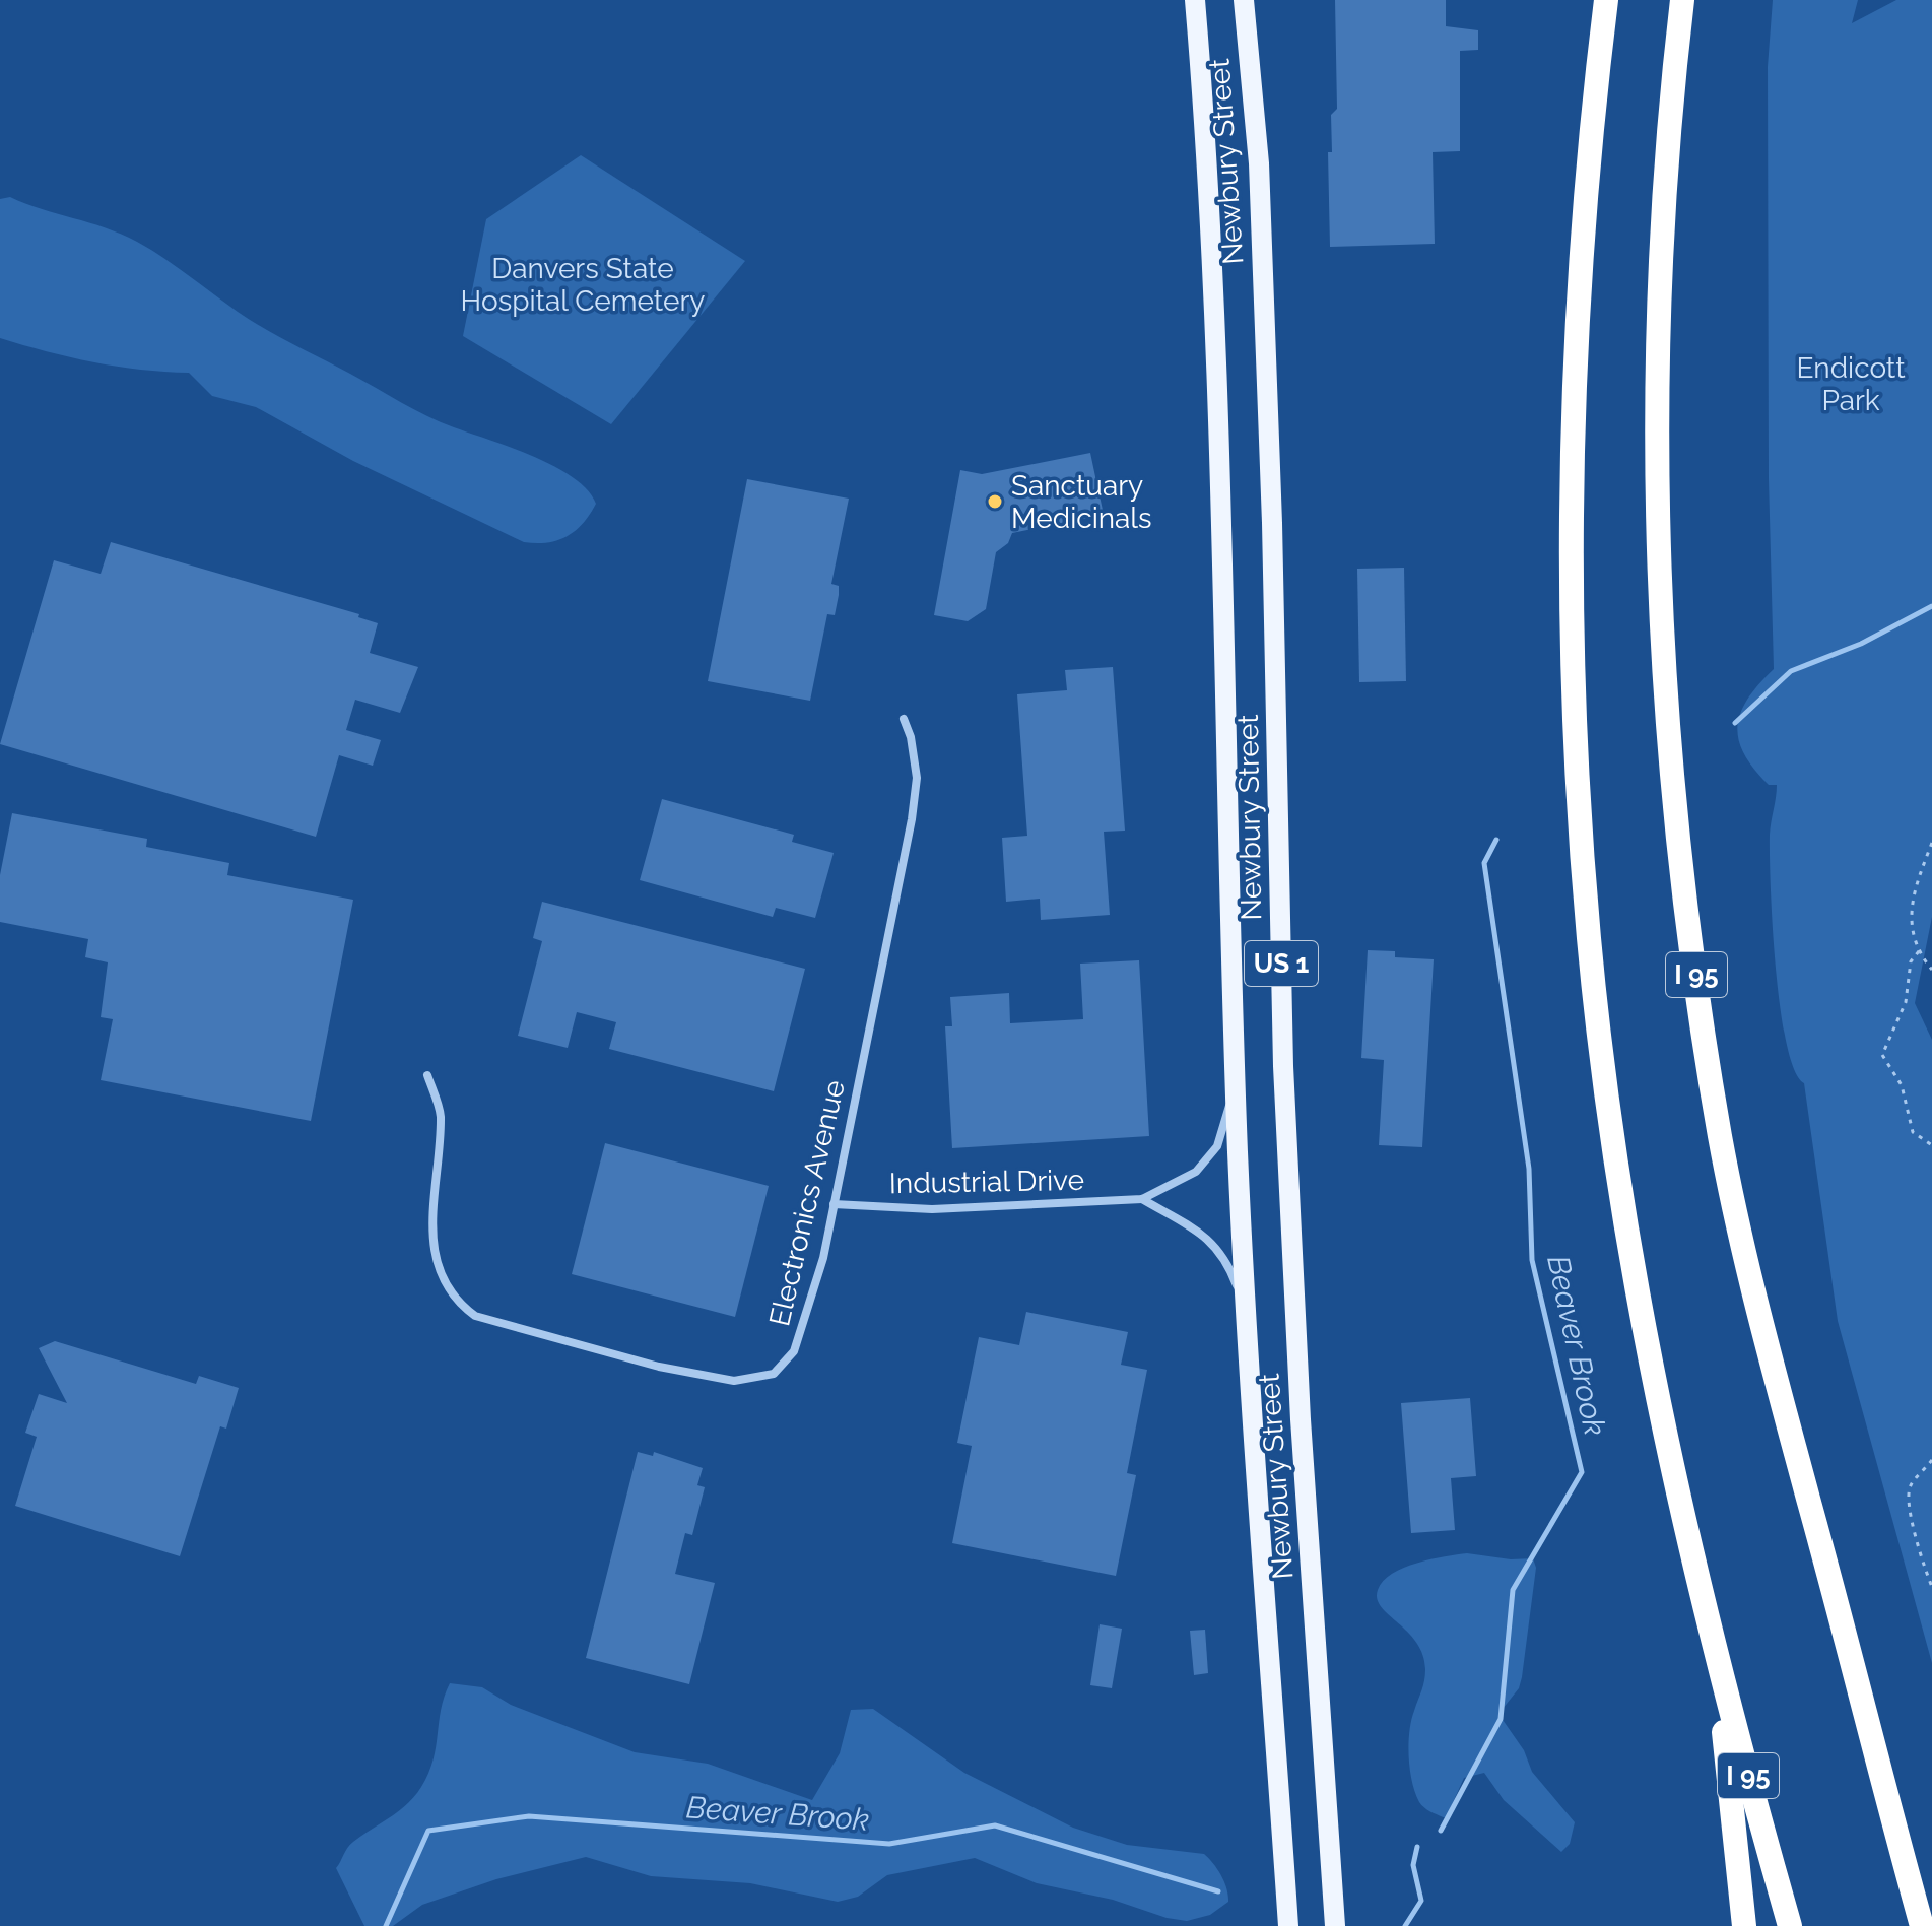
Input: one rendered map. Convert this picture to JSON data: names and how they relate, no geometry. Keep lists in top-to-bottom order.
{
  "streets": {
    "highway": ["I 95"],
    "main road": ["Newbury Street", "US 1"],
    "street": ["Industrial Drive", "Electronics Avenue"]
  },
  "crossings": [
    ["Newbury Street", "Industrial Drive"],
    ["Industrial Drive", "Electronics Avenue"]
  ],
  "water": ["Beaver Brook"],
  "parks": ["Danvers State Hospital Cemetery", "Endicott Park"],
  "places": ["Sanctuary Medicinals"]
}
